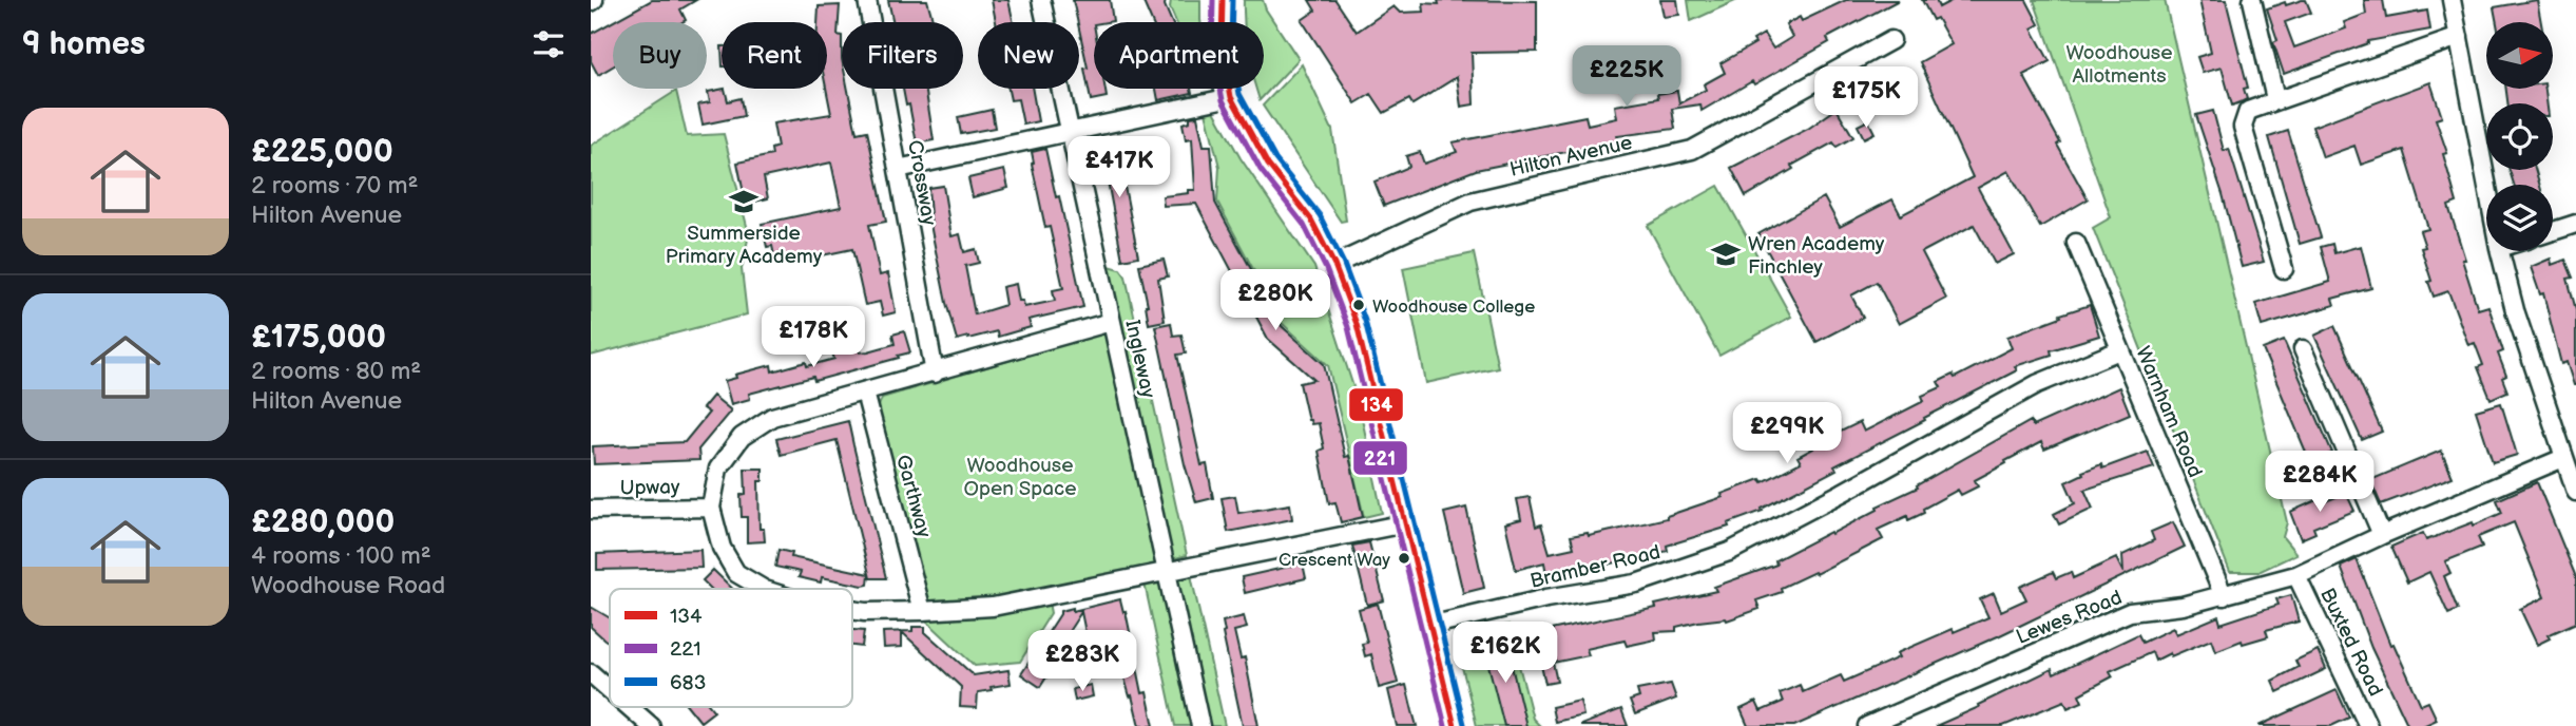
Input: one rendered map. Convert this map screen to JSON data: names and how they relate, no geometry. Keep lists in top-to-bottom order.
{
  "streets": {
    "street": [
      "Hilton Avenue",
      "Crossway",
      "Ingleway",
      "Warnham Road",
      "Upway",
      "Garthway",
      "Bramber Road",
      "Lewes Road",
      "Buxted Road"
    ]
  },
  "crossings": [
    ["Warnham Road", "Bramber Road"],
    ["Warnham Road", "Lewes Road"],
    ["Lewes Road", "Buxted Road"]
  ],
  "parks": ["Woodhouse Allotments", "Woodhouse Open Space"],
  "places": {
    "school or university": ["Summerside Primary Academy", "Wren Academy Finchley"],
    "other": ["Woodhouse College", "Crescent Way"]
  },
  "lines": ["transit line 134", "transit line 221", "transit line 683"],
  "legend": ["134", "221", "683"],
  "north": "right",
  "page": {
    "heading": "9 homes",
    "chip": [
      "Buy",
      "Rent",
      "Filters",
      "New",
      "Apartment"
    ],
    "price": [
      "£225K",
      "£175K",
      "£417K",
      "£280K",
      "£178K",
      "£299K",
      "£284K",
      "£162K",
      "£283K"
    ],
    "list": [
      {
        "name": "£225,000",
        "note": "2 rooms · 70 m² · Hilton Avenue"
      },
      {
        "name": "£175,000",
        "note": "2 rooms · 80 m² · Hilton Avenue"
      },
      {
        "name": "£280,000",
        "note": "4 rooms · 100 m² · Woodhouse Road"
      }
    ]
  }
}
